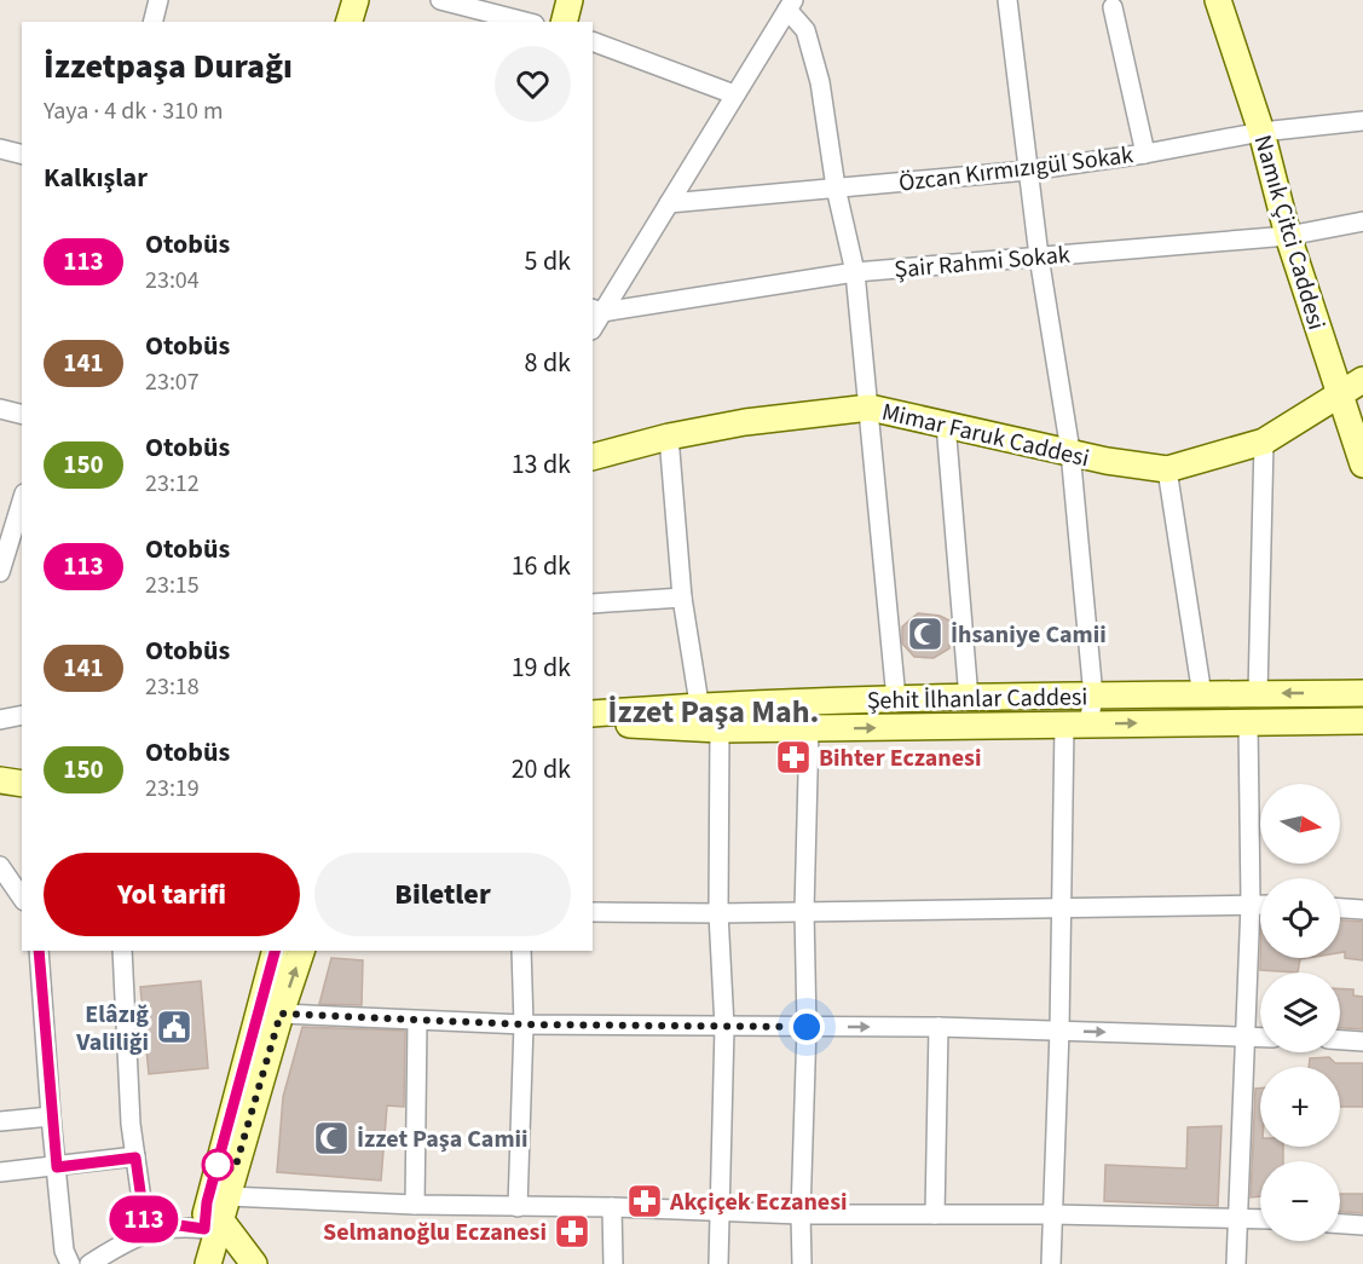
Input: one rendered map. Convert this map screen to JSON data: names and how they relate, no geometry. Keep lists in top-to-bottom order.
{
  "streets": {
    "street": [
      "Özcan Kırmızıgül Sokak",
      "Namık Çitci Caddesi",
      "Şair Rahmi Sokak",
      "Mimar Faruk Caddesi",
      "Şehit İlhanlar Caddesi"
    ]
  },
  "crossings": [
    ["Özcan Kırmızıgül Sokak", "Namık Çitci Caddesi"],
    ["Namık Çitci Caddesi", "Şair Rahmi Sokak"],
    ["Namık Çitci Caddesi", "Mimar Faruk Caddesi"]
  ],
  "districts": ["İzzet Paşa Mah."],
  "places": {
    "mosque": ["İhsaniye Camii", "İzzet Paşa Camii"],
    "pharmacy": ["Bihter Eczanesi", "Akçiçek Eczanesi", "Selmanoğlu Eczanesi"],
    "public building": ["Elâzığ Valiliği"]
  },
  "lines": ["bus line 113"],
  "north": "right",
  "page": {
    "on_map": "113",
    "heading": [
      ["İzzetpaşa Durağı", "Yaya · 4 dk · 310 m"],
      "Kalkışlar"
    ],
    "list": [
      {
        "mark": "113",
        "name": "Otobüs",
        "note": "23:04",
        "value": "5 dk"
      },
      {
        "mark": "141",
        "name": "Otobüs",
        "note": "23:07",
        "value": "8 dk"
      },
      {
        "mark": "150",
        "name": "Otobüs",
        "note": "23:12",
        "value": "13 dk"
      },
      {
        "mark": "113",
        "name": "Otobüs",
        "note": "23:15",
        "value": "16 dk"
      },
      {
        "mark": "141",
        "name": "Otobüs",
        "note": "23:18",
        "value": "19 dk"
      },
      {
        "mark": "150",
        "name": "Otobüs",
        "note": "23:19",
        "value": "20 dk"
      }
    ],
    "map_buttons": ["+", "−"],
    "buttons": ["Yol tarifi", "Biletler"]
  }
}
